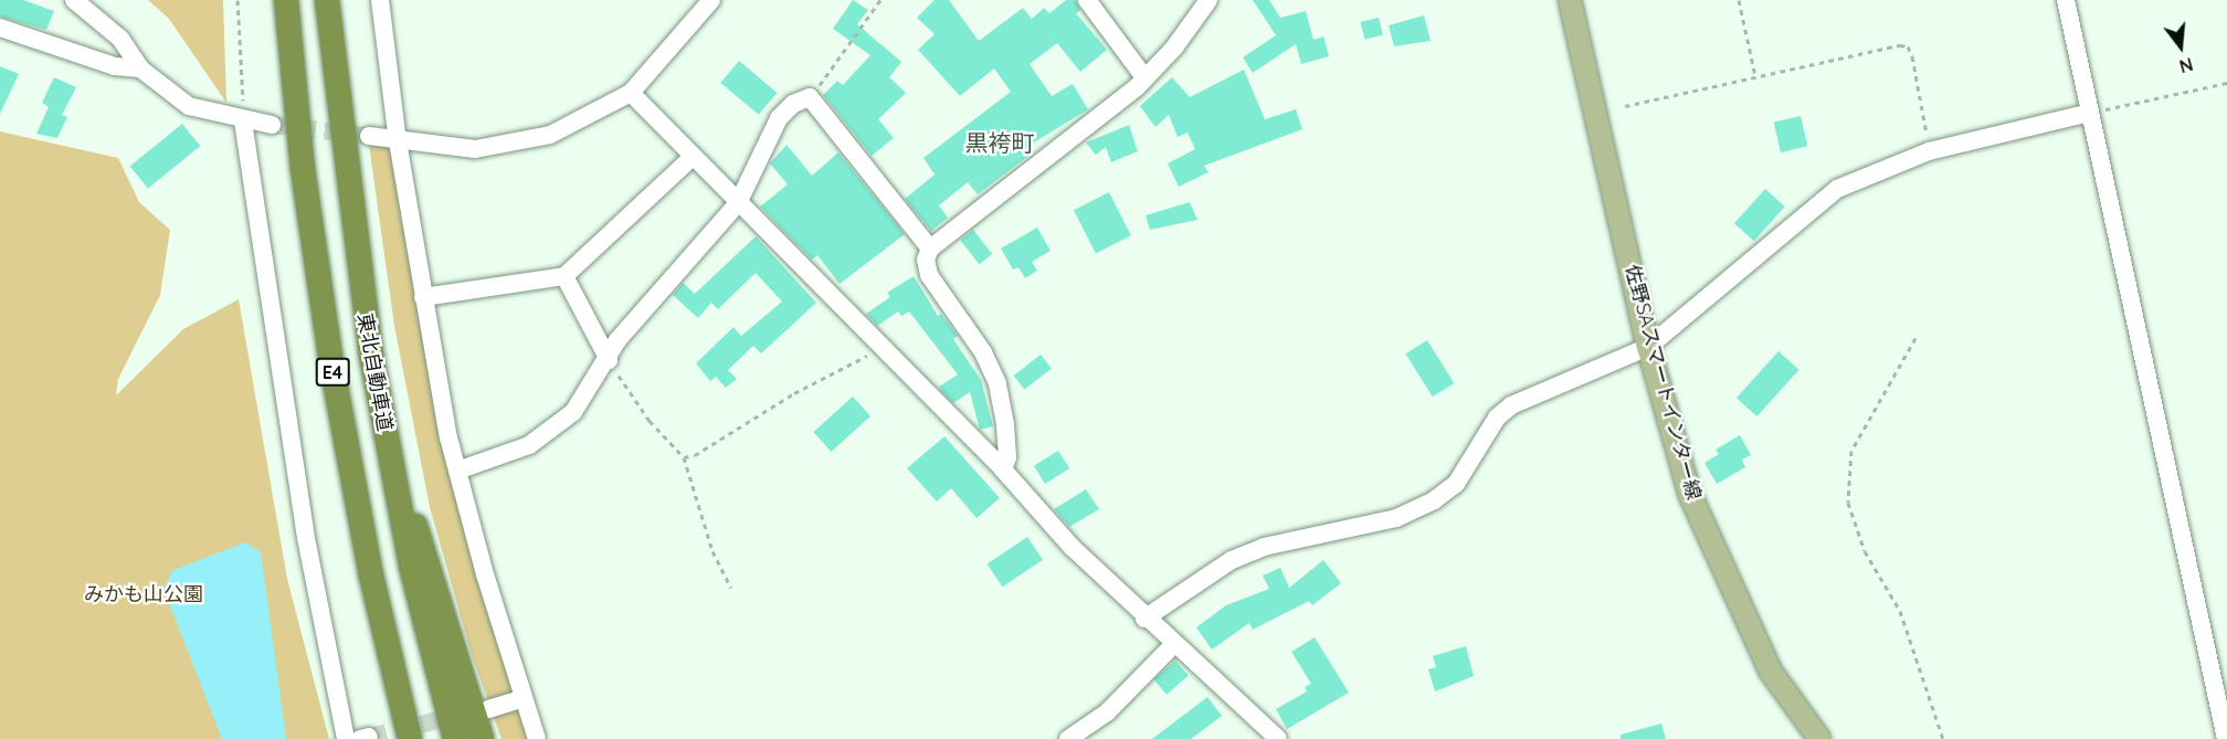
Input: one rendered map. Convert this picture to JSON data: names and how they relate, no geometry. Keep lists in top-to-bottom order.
{
  "streets": {
    "highway": ["E4", "東北自動車道"],
    "main road": ["佐野SAスマートインター線"]
  },
  "districts": ["黒袴町"],
  "parks": ["みかも山公園"],
  "north": "bottom"
}
